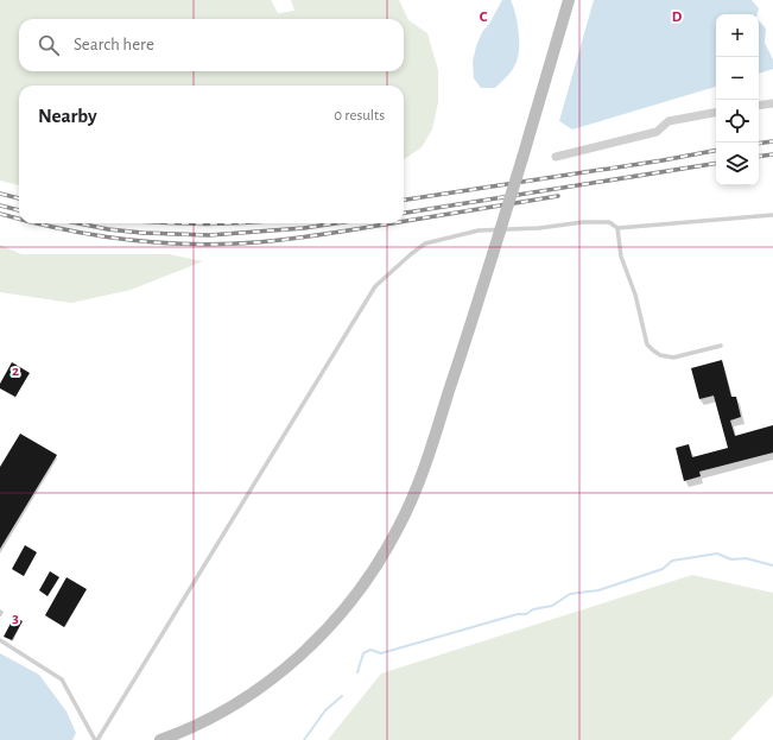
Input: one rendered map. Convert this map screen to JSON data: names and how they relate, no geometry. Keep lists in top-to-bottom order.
{
  "page": {
    "map_buttons": ["+", "−"],
    "search": "Search here",
    "heading": ["Nearby", "0 results"]
  },
  "grid": {
    "columns": ["C", "D"],
    "rows": ["2", "3"]
  }
}
